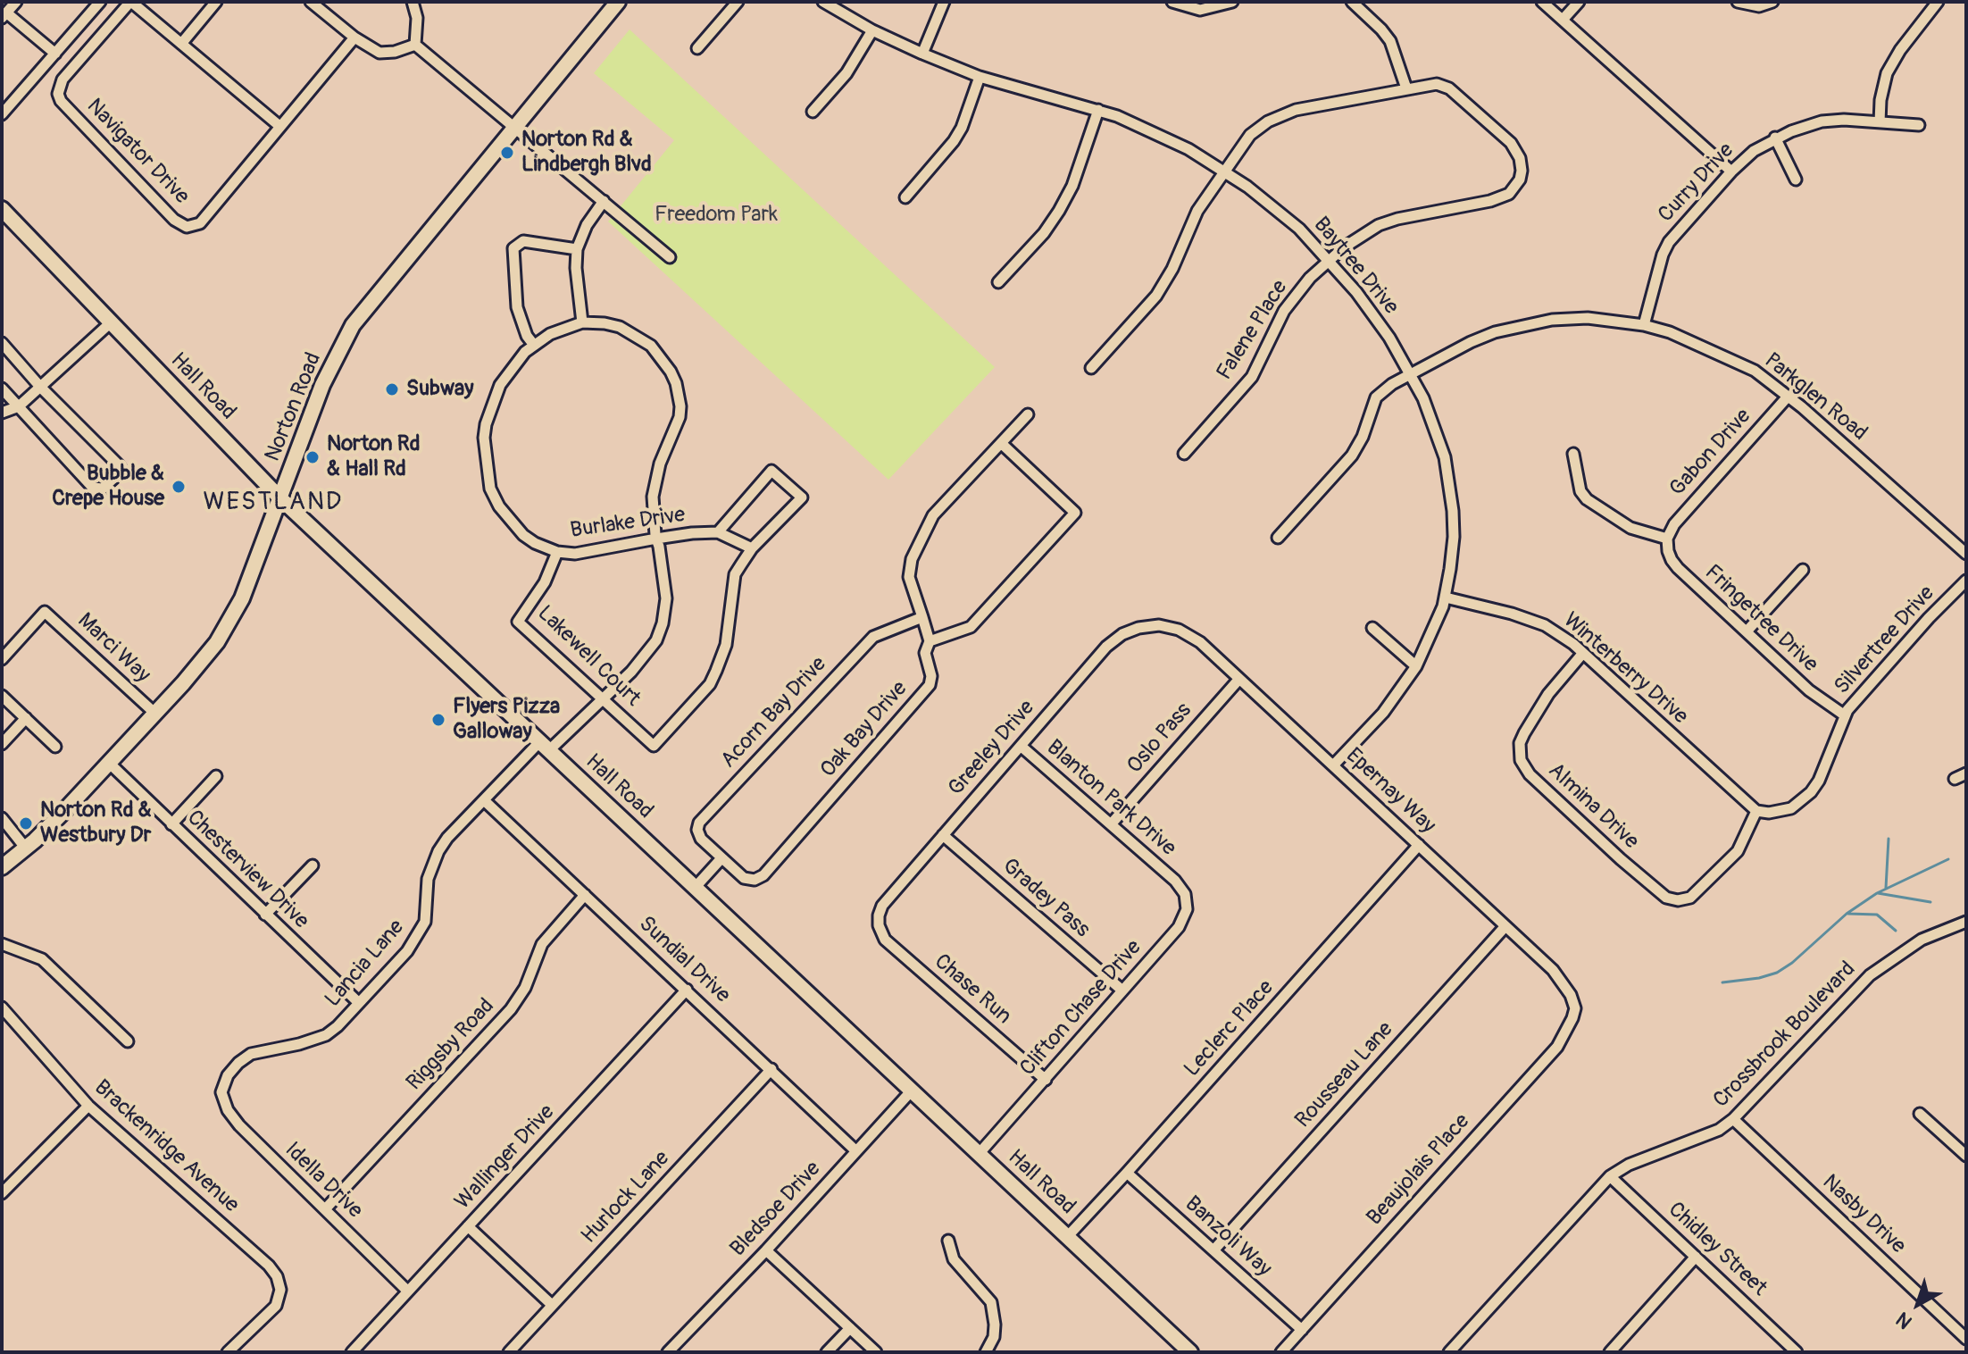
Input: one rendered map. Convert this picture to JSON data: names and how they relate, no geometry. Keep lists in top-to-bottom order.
{
  "streets": {
    "main road": ["Hall Road", "Norton Road"],
    "street": [
      "Navigator Drive",
      "Curry Drive",
      "Baytree Drive",
      "Falene Place",
      "Parkglen Road",
      "Gabon Drive",
      "Burlake Drive",
      "Fringetree Drive",
      "Silvertree Drive",
      "Marci Way",
      "Lakewell Court",
      "Winterberry Drive",
      "Acorn Bay Drive",
      "Oak Bay Drive",
      "Oslo Pass",
      "Greeley Drive",
      "Epernay Way",
      "Blanton Park Drive",
      "Almina Drive",
      "Chesterview Drive",
      "Gradey Pass",
      "Sundial Drive",
      "Lancia Lane",
      "Chase Run",
      "Clifton Chase Drive",
      "Leclerc Place",
      "Crossbrook Boulevard",
      "Riggsby Road",
      "Rousseau Lane",
      "Brackenridge Avenue",
      "Wallinger Drive",
      "Beaujolais Place",
      "Idella Drive",
      "Hurlock Lane",
      "Bledsoe Drive",
      "Nasby Drive",
      "Banzoli Way",
      "Chidley Street"
    ]
  },
  "crossings": [
    ["Curry Drive", "Parkglen Road"],
    ["Baytree Drive", "Falene Place"],
    ["Baytree Drive", "Parkglen Road"],
    ["Baytree Drive", "Winterberry Drive"],
    ["Baytree Drive", "Epernay Way"],
    ["Hall Road", "Norton Road"],
    ["Hall Road", "Lancia Lane"],
    ["Hall Road", "Clifton Chase Drive"],
    ["Hall Road", "Leclerc Place"],
    ["Hall Road", "Bledsoe Drive"],
    ["Parkglen Road", "Gabon Drive"],
    ["Norton Road", "Marci Way"],
    ["Norton Road", "Chesterview Drive"],
    ["Gabon Drive", "Fringetree Drive"],
    ["Burlake Drive", "Lakewell Court"],
    ["Burlake Drive", "Lancia Lane"],
    ["Fringetree Drive", "Silvertree Drive"],
    ["Silvertree Drive", "Winterberry Drive"],
    ["Silvertree Drive", "Almina Drive"],
    ["Lakewell Court", "Lancia Lane"],
    ["Winterberry Drive", "Almina Drive"],
    ["Acorn Bay Drive", "Oak Bay Drive"],
    ["Oslo Pass", "Epernay Way"],
    ["Oslo Pass", "Blanton Park Drive"],
    ["Greeley Drive", "Epernay Way"],
    ["Greeley Drive", "Blanton Park Drive"],
    ["Greeley Drive", "Gradey Pass"],
    ["Greeley Drive", "Chase Run"],
    ["Epernay Way", "Leclerc Place"],
    ["Epernay Way", "Rousseau Lane"],
    ["Epernay Way", "Beaujolais Place"],
    ["Blanton Park Drive", "Clifton Chase Drive"],
    ["Chesterview Drive", "Lancia Lane"],
    ["Gradey Pass", "Clifton Chase Drive"],
    ["Sundial Drive", "Lancia Lane"],
    ["Sundial Drive", "Riggsby Road"],
    ["Sundial Drive", "Wallinger Drive"],
    ["Sundial Drive", "Hurlock Lane"],
    ["Sundial Drive", "Bledsoe Drive"],
    ["Lancia Lane", "Idella Drive"],
    ["Chase Run", "Clifton Chase Drive"],
    ["Leclerc Place", "Banzoli Way"],
    ["Crossbrook Boulevard", "Nasby Drive"],
    ["Crossbrook Boulevard", "Chidley Street"],
    ["Riggsby Road", "Idella Drive"],
    ["Rousseau Lane", "Banzoli Way"],
    ["Wallinger Drive", "Idella Drive"],
    ["Beaujolais Place", "Banzoli Way"]
  ],
  "districts": ["WESTLAND"],
  "parks": ["Freedom Park"],
  "places": [
    "Norton Rd & Lindbergh Blvd",
    "Subway",
    "Norton Rd & Hall Rd",
    "Bubble & Crepe House",
    "Flyers Pizza Galloway",
    "Norton Rd & Westbury Dr"
  ],
  "north": "bottom left"
}
